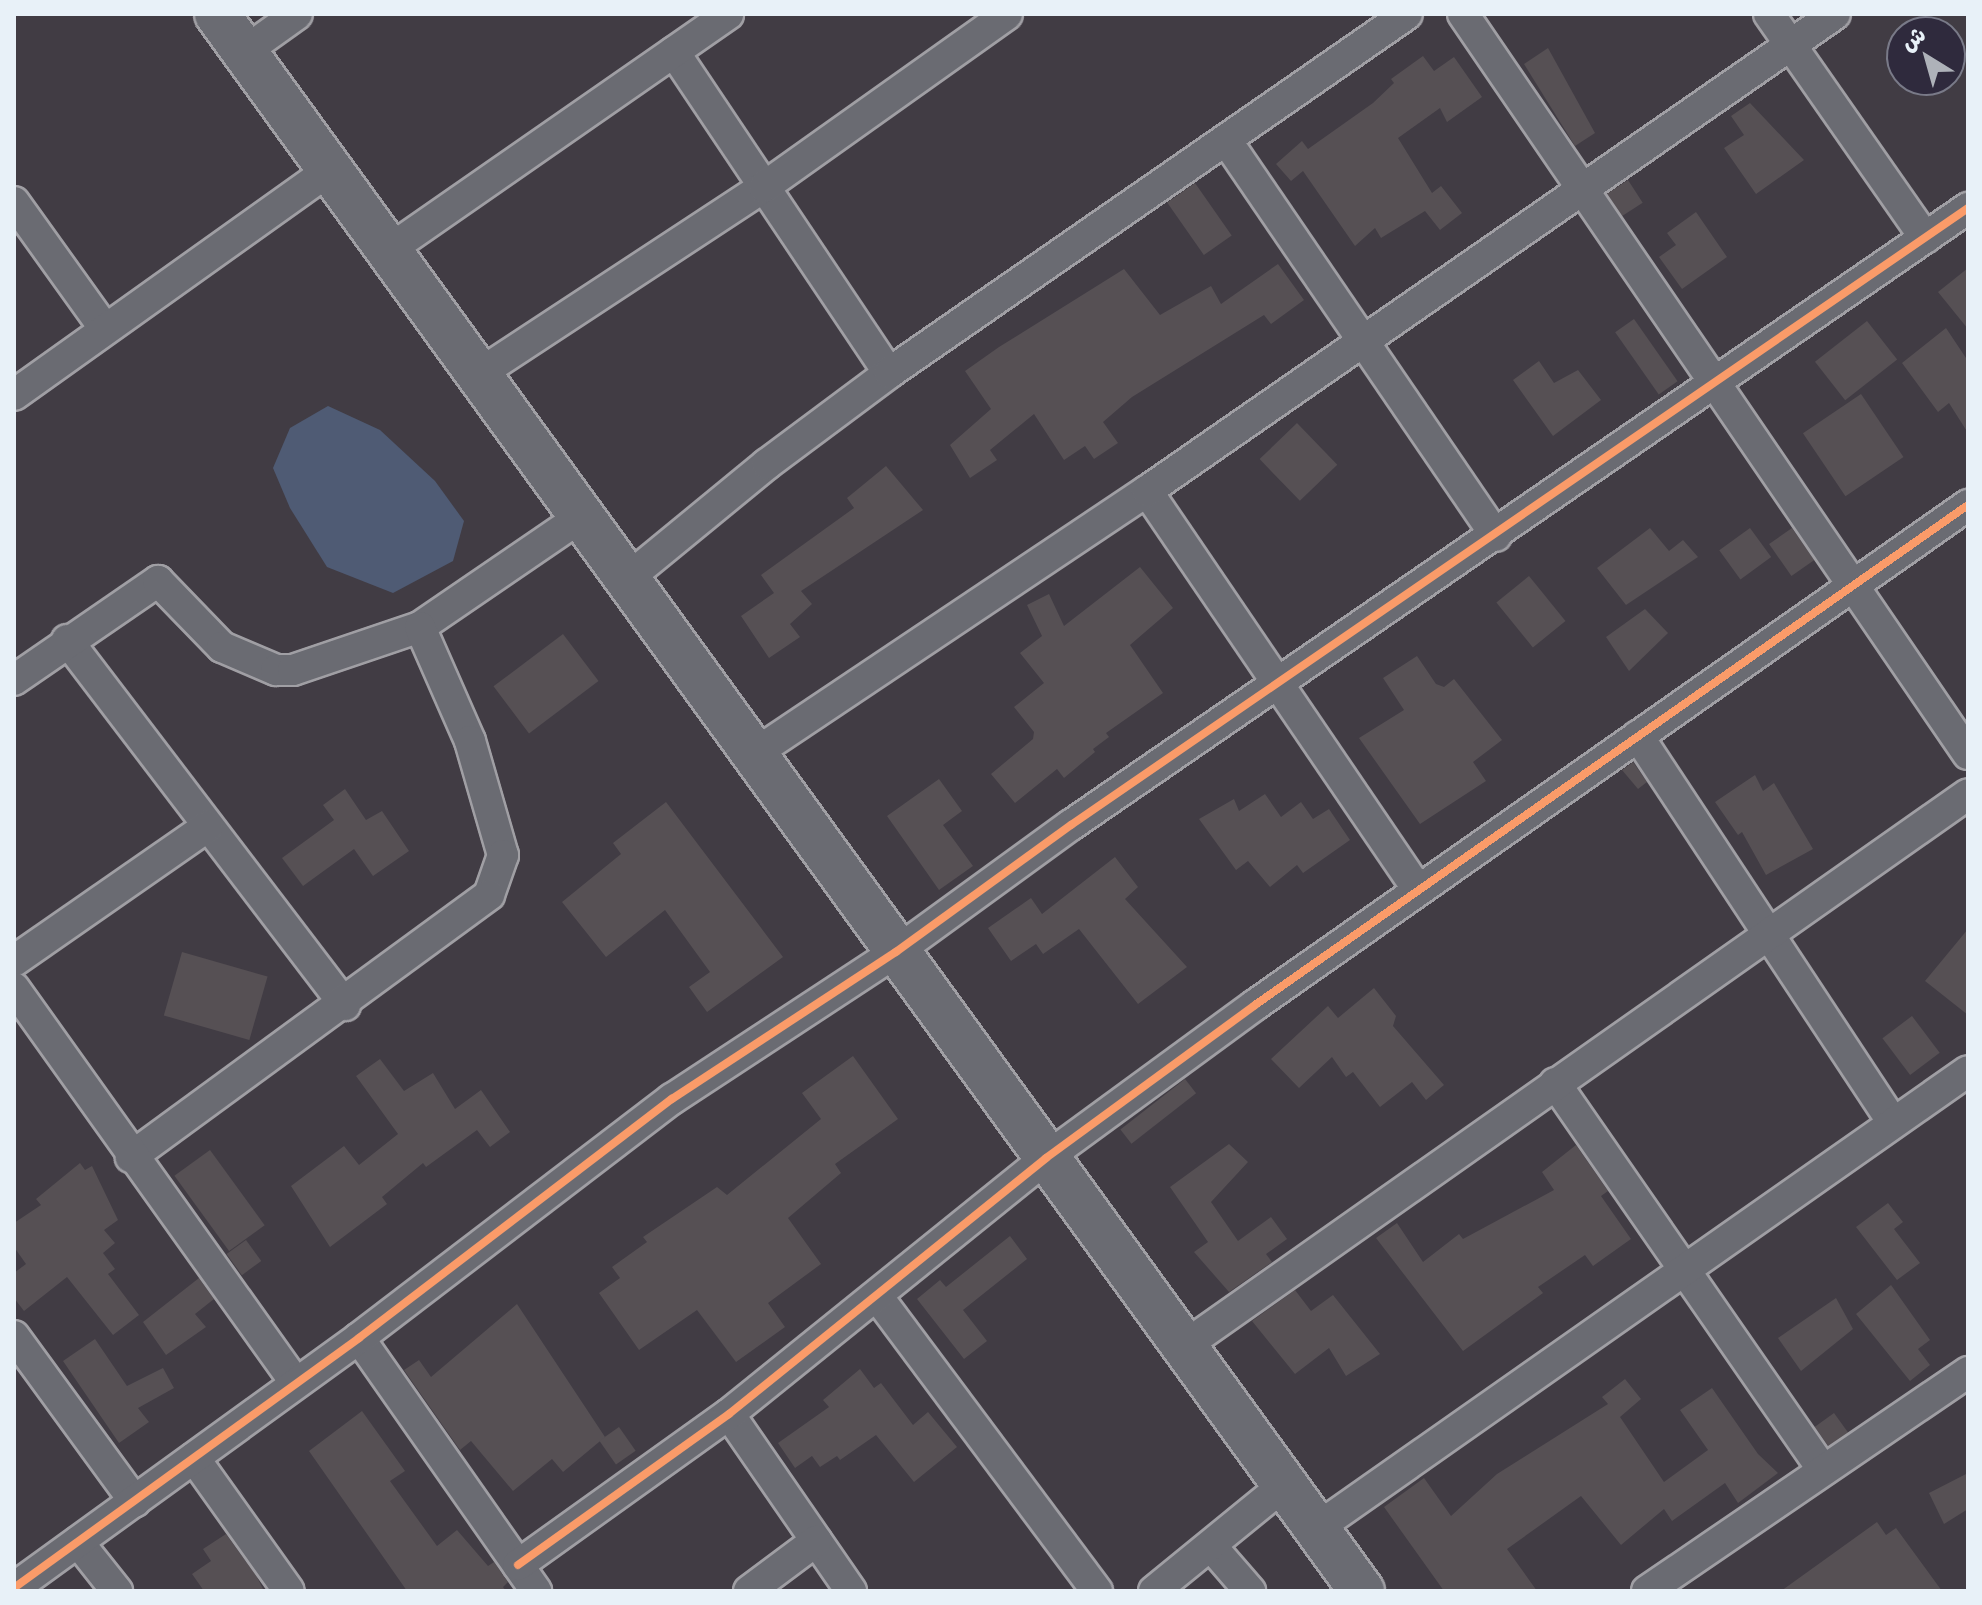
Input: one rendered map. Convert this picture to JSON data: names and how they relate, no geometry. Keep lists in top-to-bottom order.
{
  "north": "top left"
}
